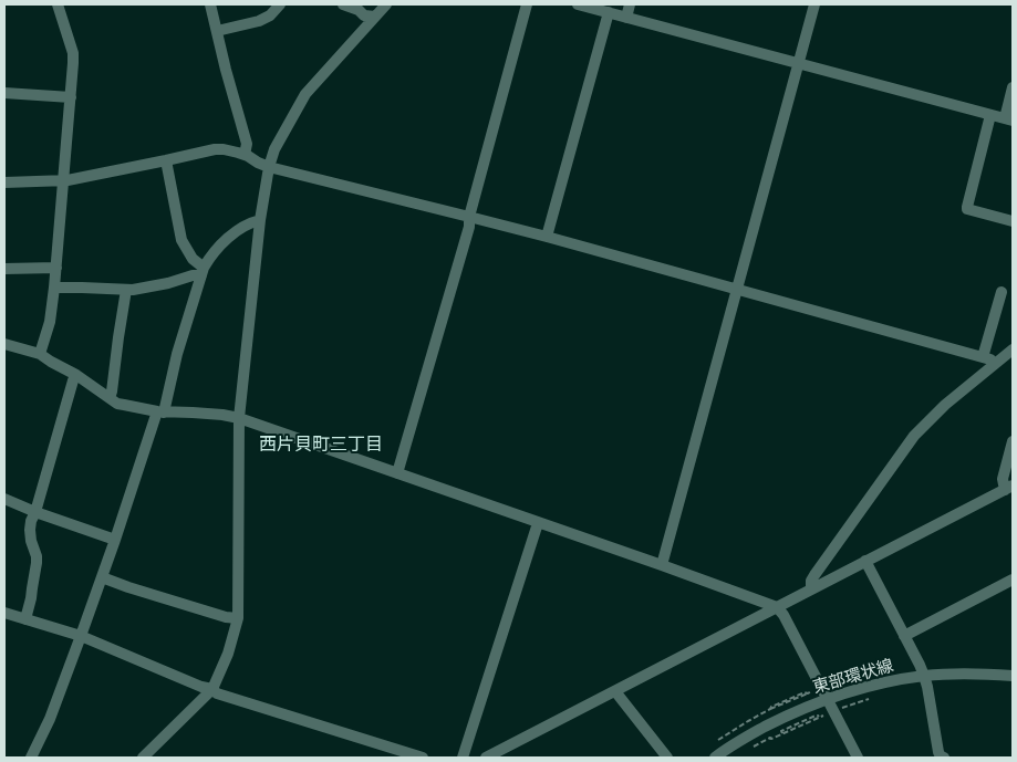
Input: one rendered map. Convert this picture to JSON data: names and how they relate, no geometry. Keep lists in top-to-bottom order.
{
  "streets": {
    "street": ["東部環状線"]
  },
  "districts": ["西片貝町三丁目"]
}
